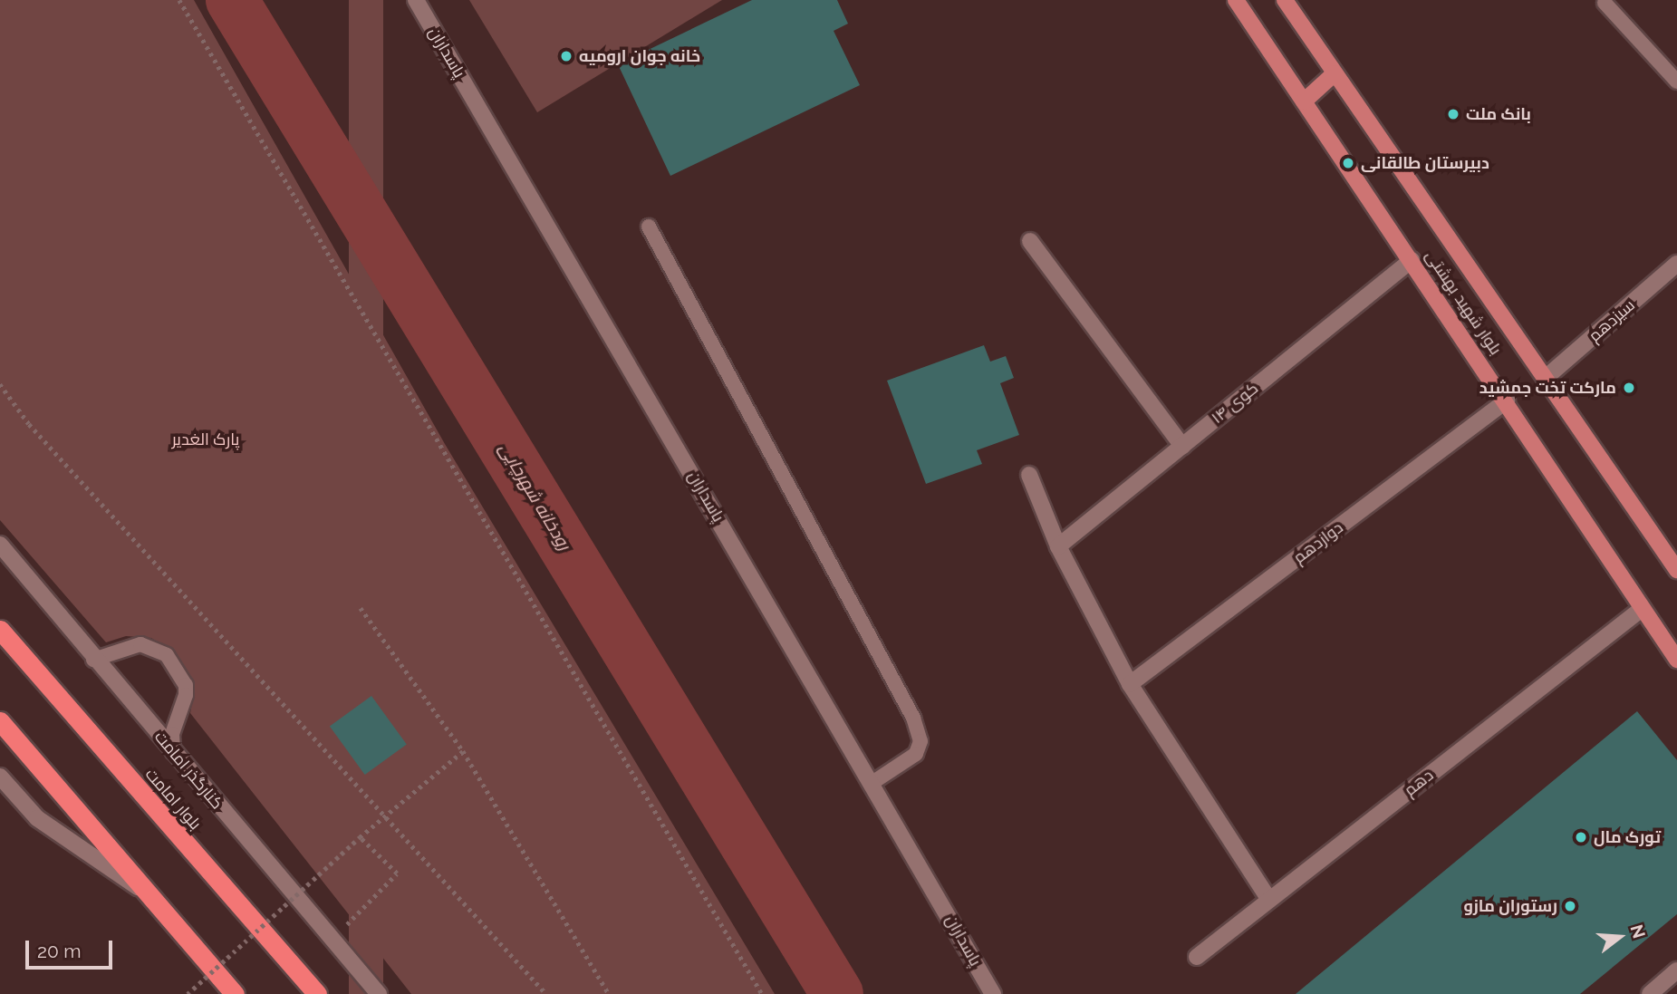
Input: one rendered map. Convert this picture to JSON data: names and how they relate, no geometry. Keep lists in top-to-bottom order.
{
  "streets": {
    "highway": ["بلوار امامت"],
    "main road": ["بلوار شهید بهشتی"],
    "street": [
      "پاسداران",
      "سیزدهم",
      "کوی ۱۴",
      "دوازدهم",
      "کنارگذر امامت",
      "دهم"
    ]
  },
  "crossings": [
    ["بلوار شهید بهشتی", "سیزدهم"],
    ["بلوار شهید بهشتی", "کوی ۱۴"],
    ["بلوار شهید بهشتی", "دوازدهم"],
    ["بلوار شهید بهشتی", "دهم"]
  ],
  "water": ["رودخانه شهرچایی"],
  "parks": ["پارک الغدیر"],
  "places": [
    "خانه جوان ارومیه",
    "بانک ملت",
    "دبیرستان طالقانی",
    "مارکت تخت جمشید",
    "تورک مال",
    "رستوران مازو"
  ],
  "scale_bar": "20 m",
  "north": "right"
}
